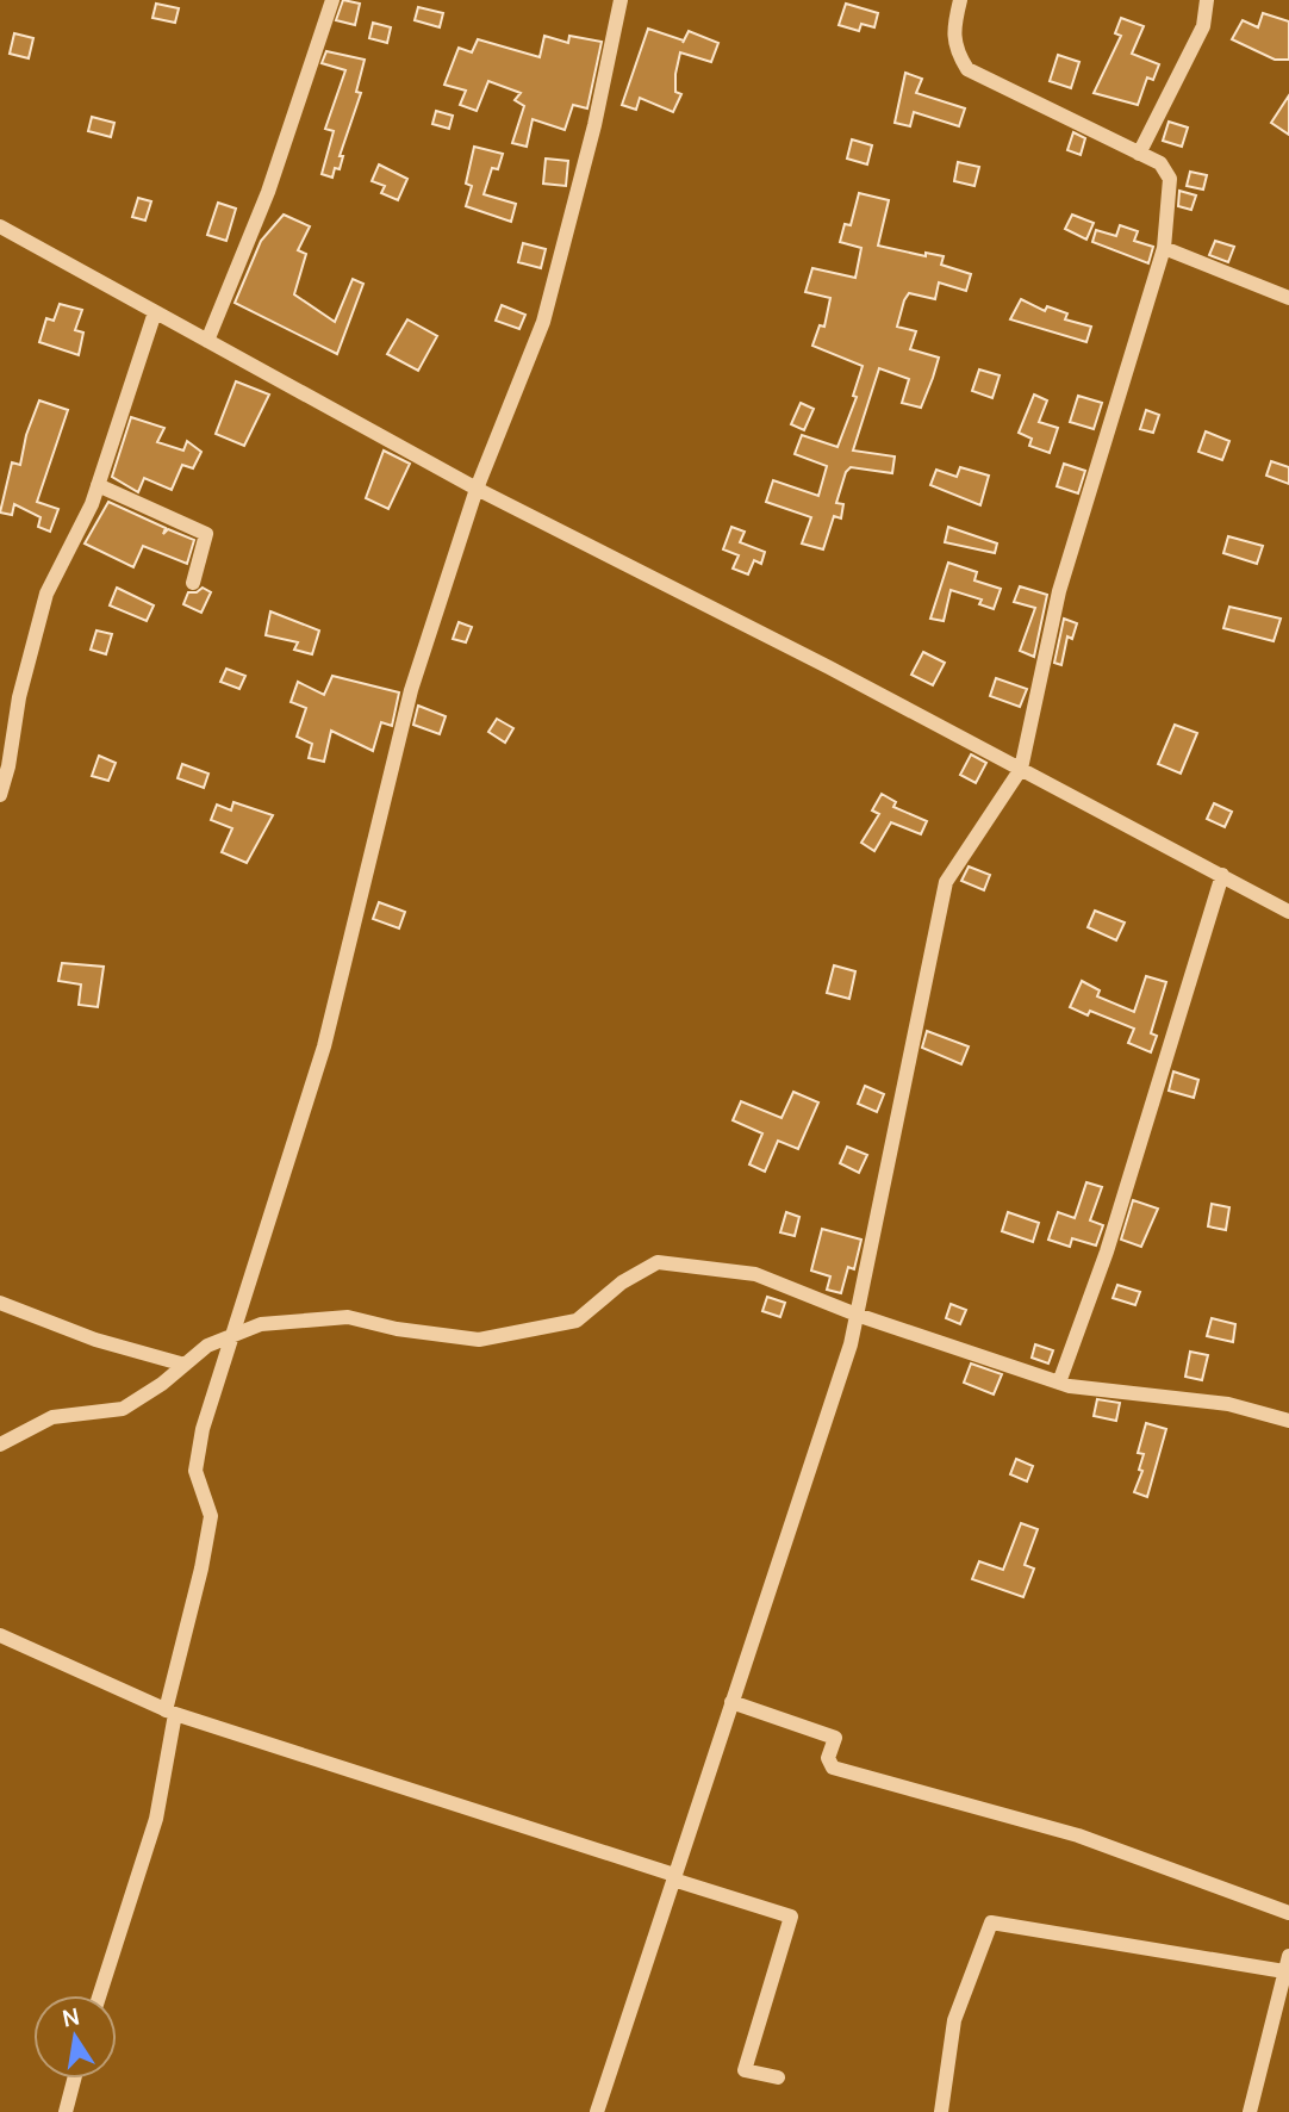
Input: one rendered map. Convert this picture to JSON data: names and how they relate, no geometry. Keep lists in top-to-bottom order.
{
  "north": "top"
}
